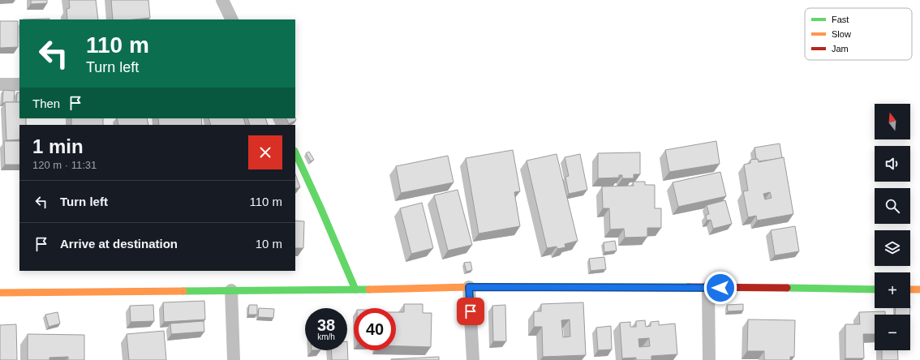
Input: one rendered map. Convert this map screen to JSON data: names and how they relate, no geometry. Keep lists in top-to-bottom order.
{
  "legend": ["Fast", "Slow", "Jam"],
  "north": "top",
  "page": {
    "turn": ["110 m", "Turn left"],
    "then": "Then",
    "map_buttons": ["+", "−"],
    "heading": ["1 min", "120 m · 11:31"],
    "list": [
      {
        "name": "Turn left",
        "value": "110 m"
      },
      {
        "name": "Arrive at destination",
        "value": "10 m"
      }
    ],
    "speed": "38 km/h",
    "limit": "40"
  }
}
